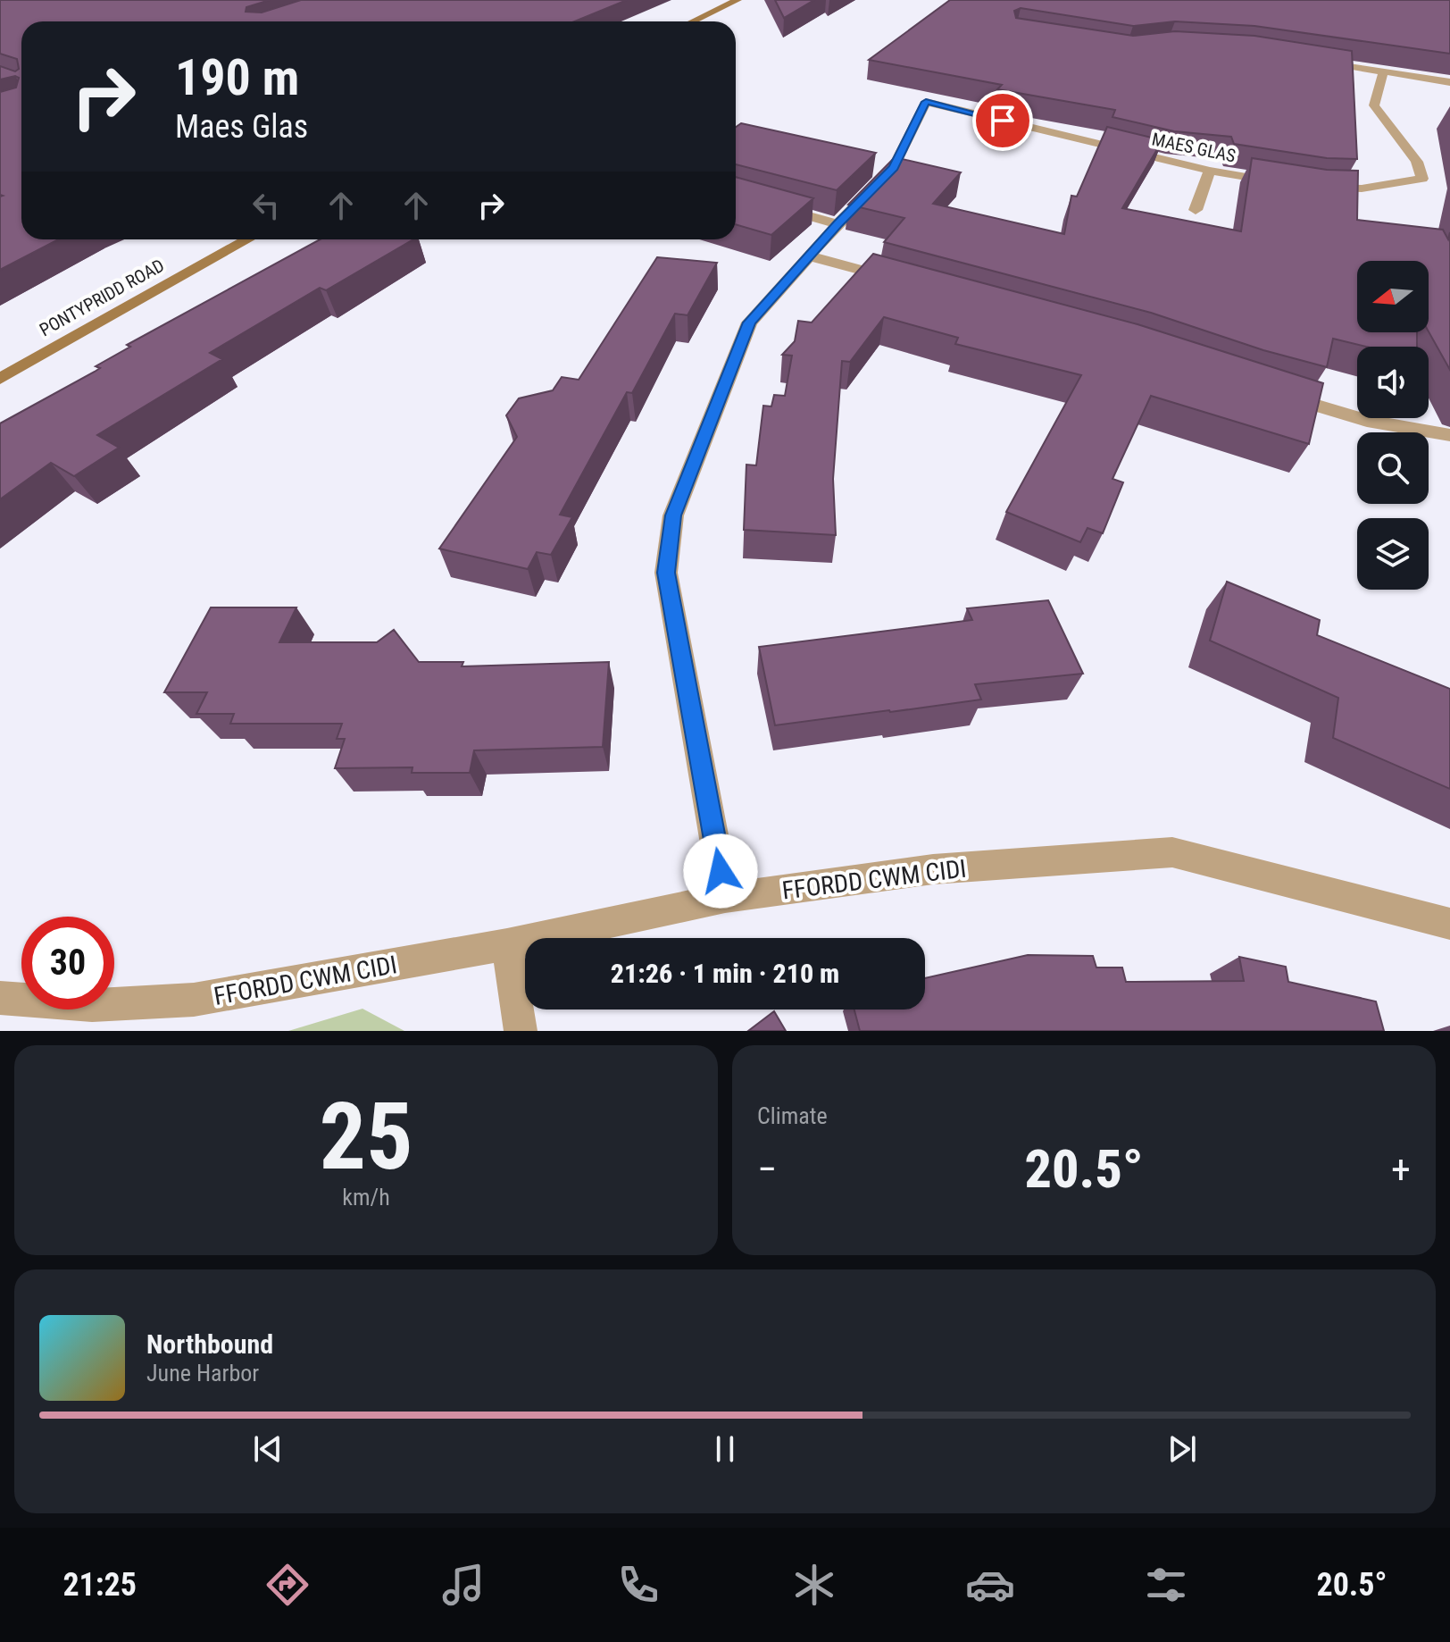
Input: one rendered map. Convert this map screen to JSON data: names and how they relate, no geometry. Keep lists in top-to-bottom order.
{
  "streets": {
    "main road": ["PONTYPRIDD ROAD"],
    "street": ["MAES GLAS", "FFORDD CWM CIDI"]
  },
  "north": "left",
  "page": {
    "turn": ["190 m", "Maes Glas"],
    "limit": "30",
    "trip": "21:26 · 1 min · 210 m",
    "tile": [
      ["25", "km/h"],
      "Climate"
    ],
    "heat": ["−", "20.5°", "+"],
    "song": ["Northbound", "June Harbor"],
    "tabs": ["21:25", "20.5°"]
  }
}
